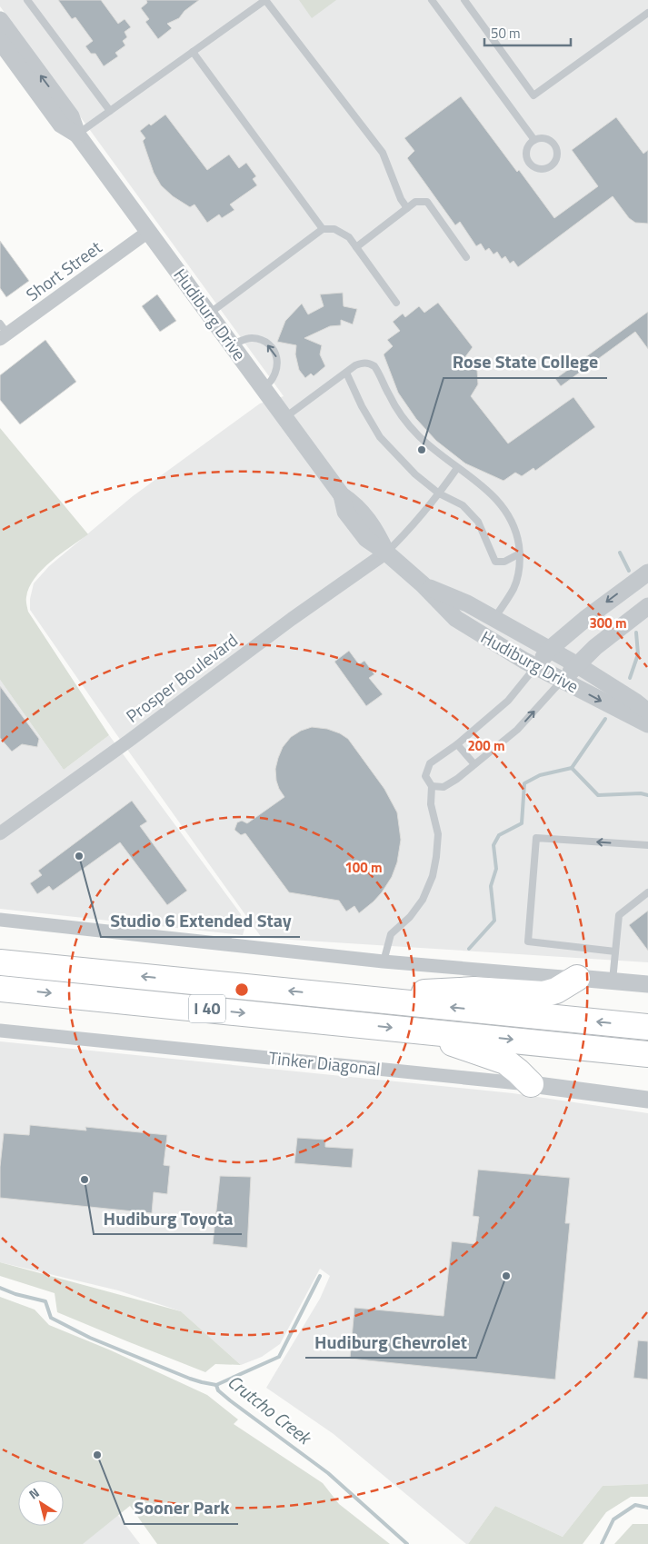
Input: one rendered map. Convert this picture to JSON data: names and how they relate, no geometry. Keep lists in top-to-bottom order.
{
  "streets": {
    "highway": ["I 40"],
    "street": [
      "Short Street",
      "Hudiburg Drive",
      "Prosper Boulevard",
      "Tinker Diagonal"
    ]
  },
  "crossings": [
    ["Short Street", "Hudiburg Drive"],
    ["Hudiburg Drive", "Prosper Boulevard"]
  ],
  "water": ["Crutcho Creek"],
  "places": [
    "Rose State College",
    "Studio 6 Extended Stay",
    "Hudiburg Toyota",
    "Hudiburg Chevrolet",
    "Sooner Park"
  ],
  "scale_bar": "50 m",
  "north": "top left",
  "rings": ["300 m", "200 m", "100 m"]
}
